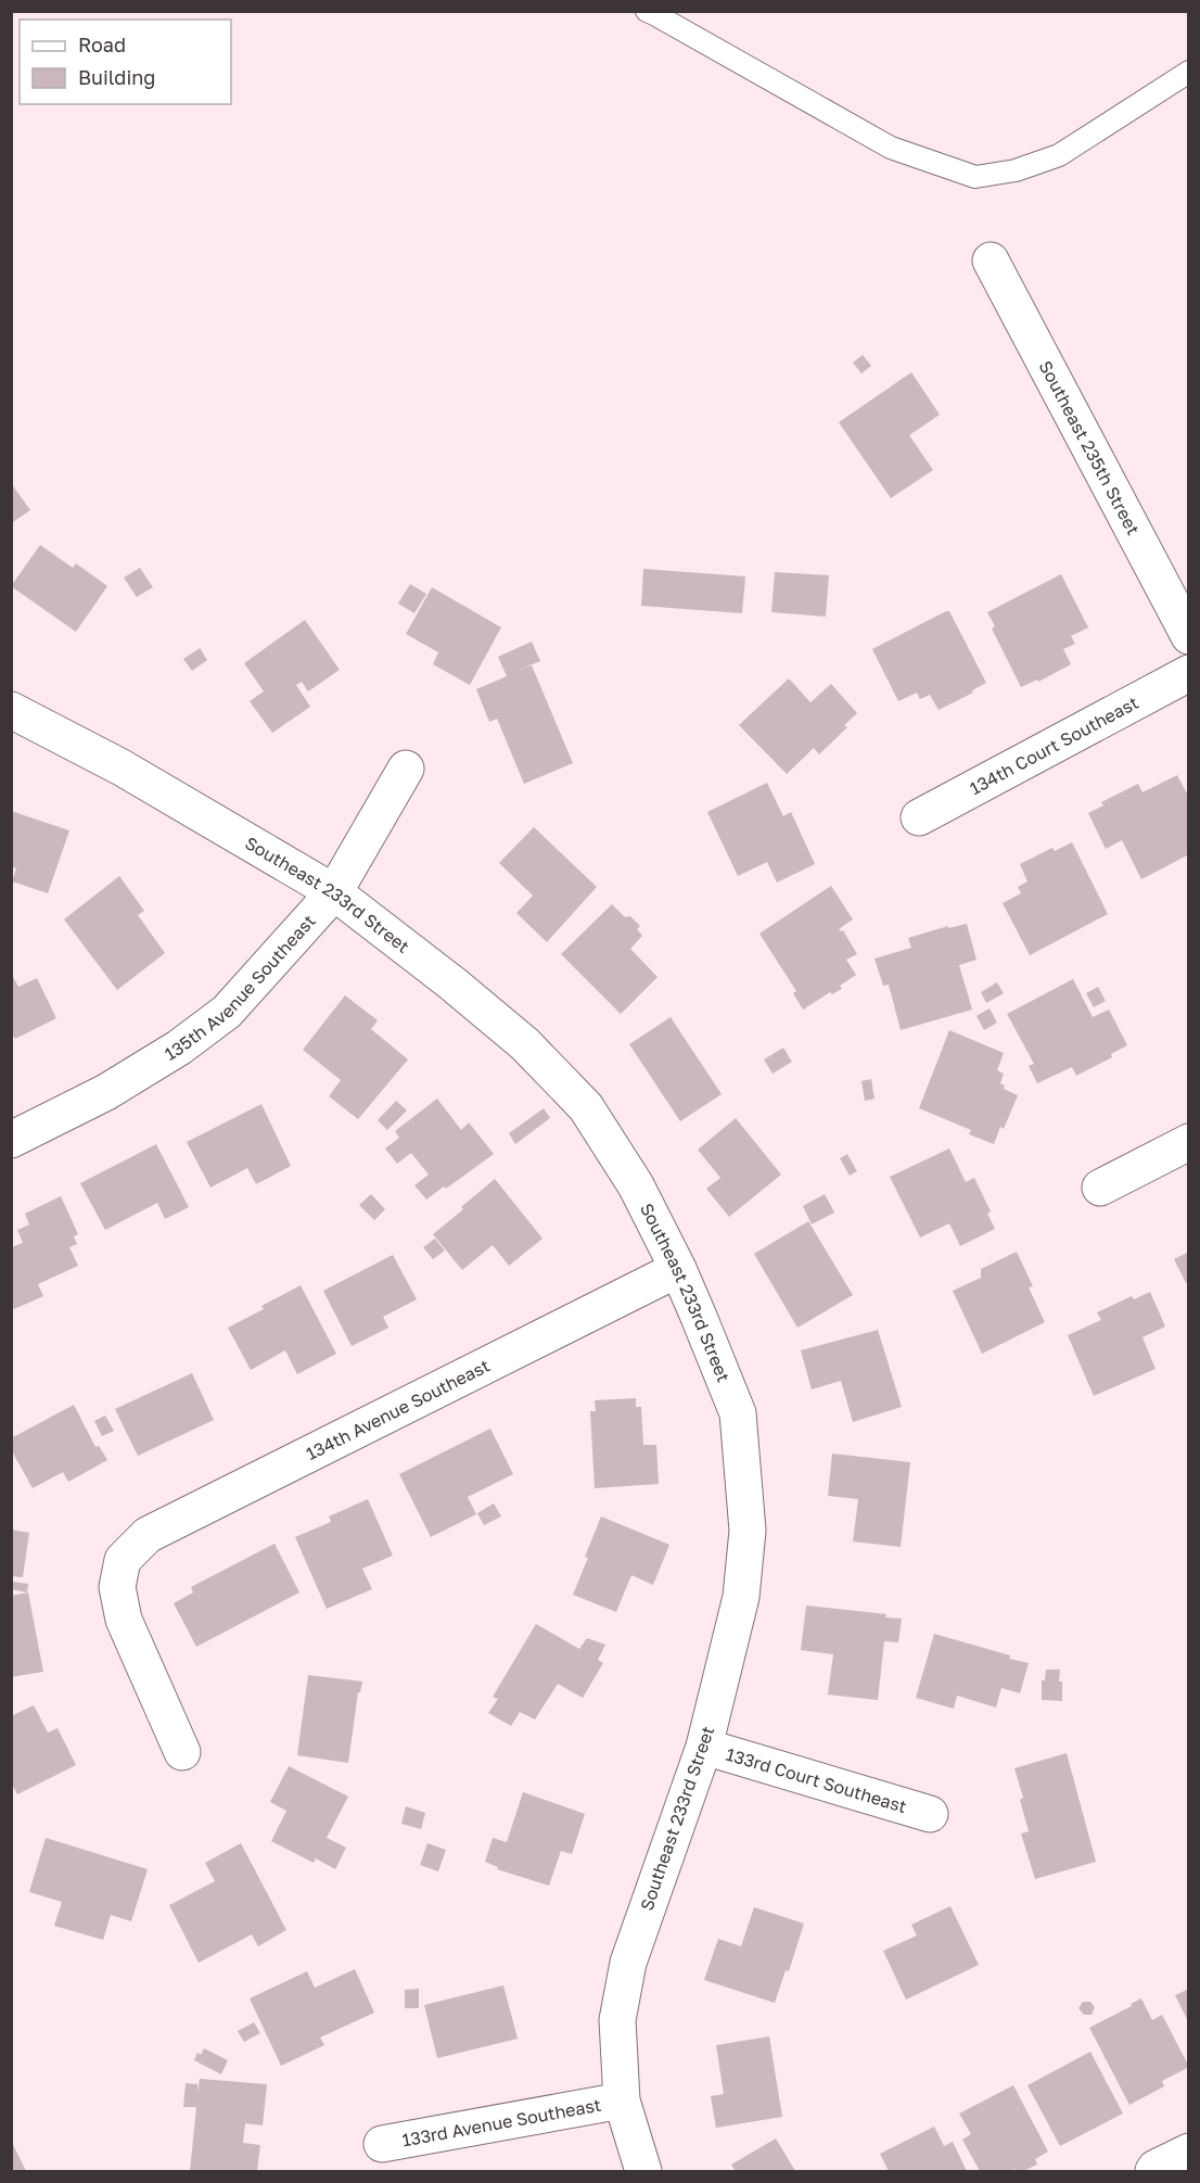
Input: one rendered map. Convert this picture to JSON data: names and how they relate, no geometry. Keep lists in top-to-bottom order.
{
  "streets": {
    "street": [
      "Southeast 235th Street",
      "134th Court Southeast",
      "Southeast 233rd Street",
      "135th Avenue Southeast",
      "134th Avenue Southeast",
      "133rd Court Southeast",
      "133rd Avenue Southeast"
    ]
  },
  "crossings": [
    ["Southeast 233rd Street", "135th Avenue Southeast"],
    ["Southeast 233rd Street", "134th Avenue Southeast"],
    ["Southeast 233rd Street", "133rd Court Southeast"],
    ["Southeast 233rd Street", "133rd Avenue Southeast"]
  ],
  "legend": ["Road", "Building"]
}
